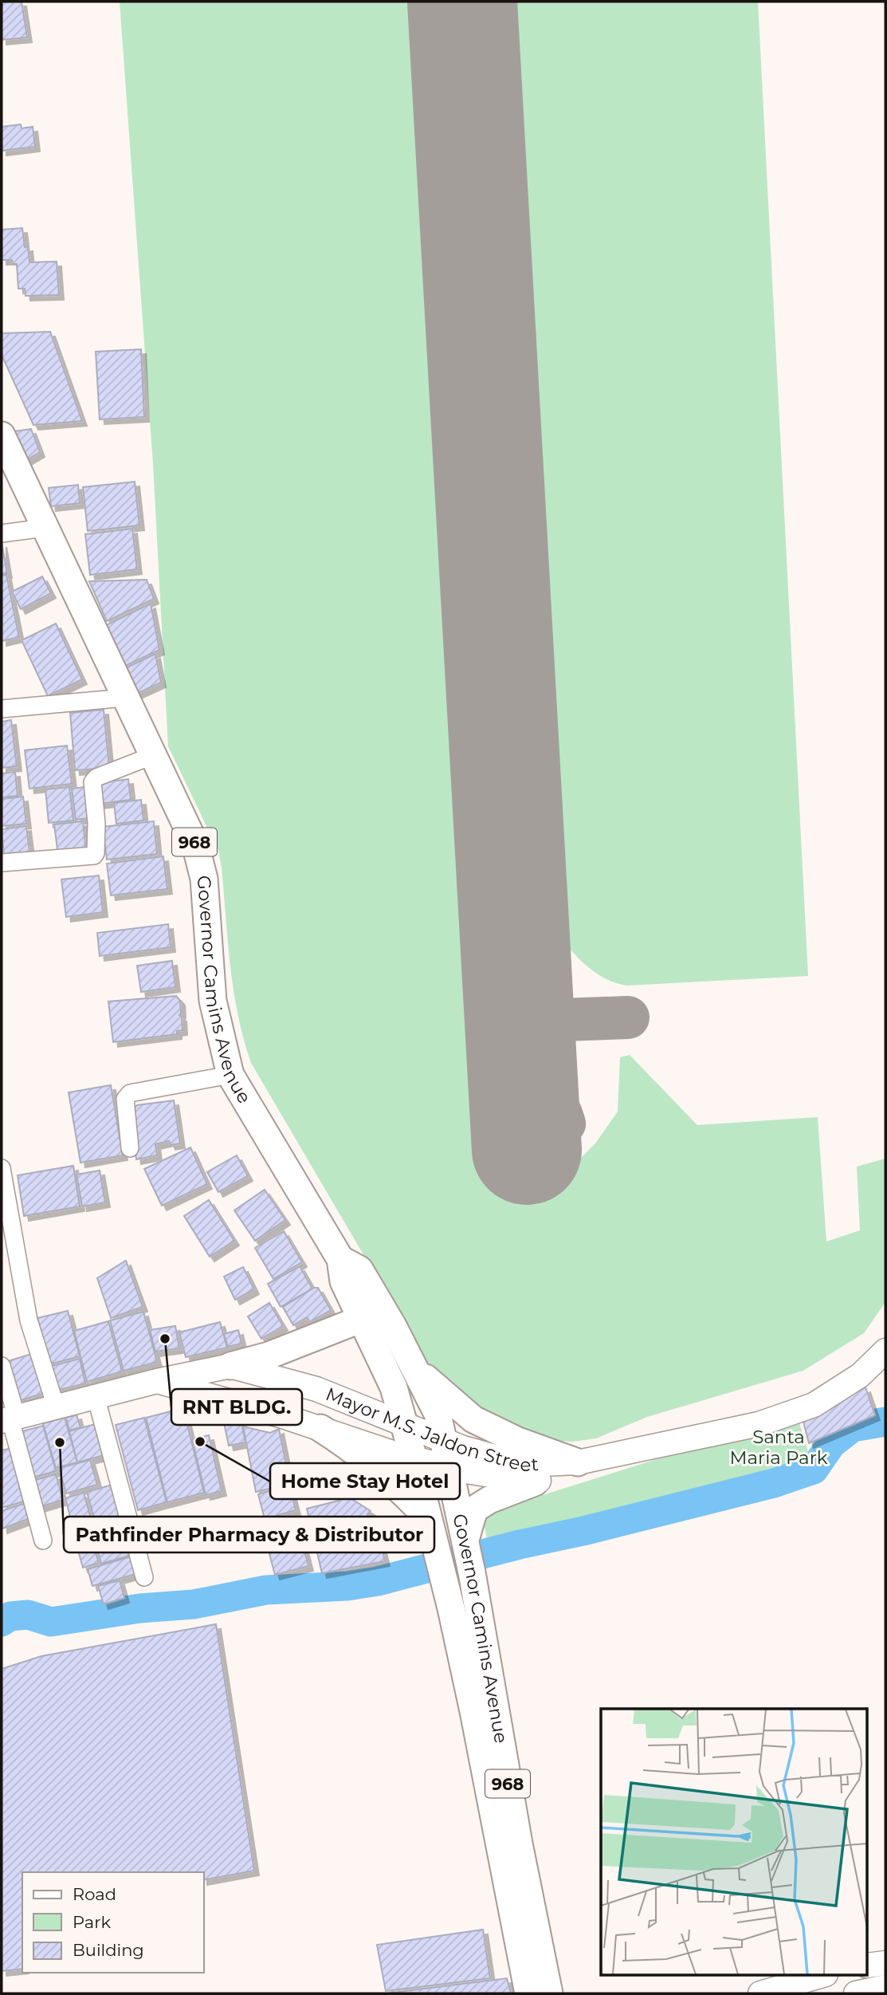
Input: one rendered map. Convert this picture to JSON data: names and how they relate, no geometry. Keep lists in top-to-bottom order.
{
  "streets": {
    "main road": ["968", "Governor Camins Avenue", "Mayor M.S. Jaldon Street"]
  },
  "crossings": [
    ["Governor Camins Avenue", "Mayor M.S. Jaldon Street"]
  ],
  "parks": ["Santa Maria Park"],
  "places": ["RNT BLDG.", "Home Stay Hotel", "Pathfinder Pharmacy & Distributor"],
  "legend": ["Road", "Park", "Building"]
}
